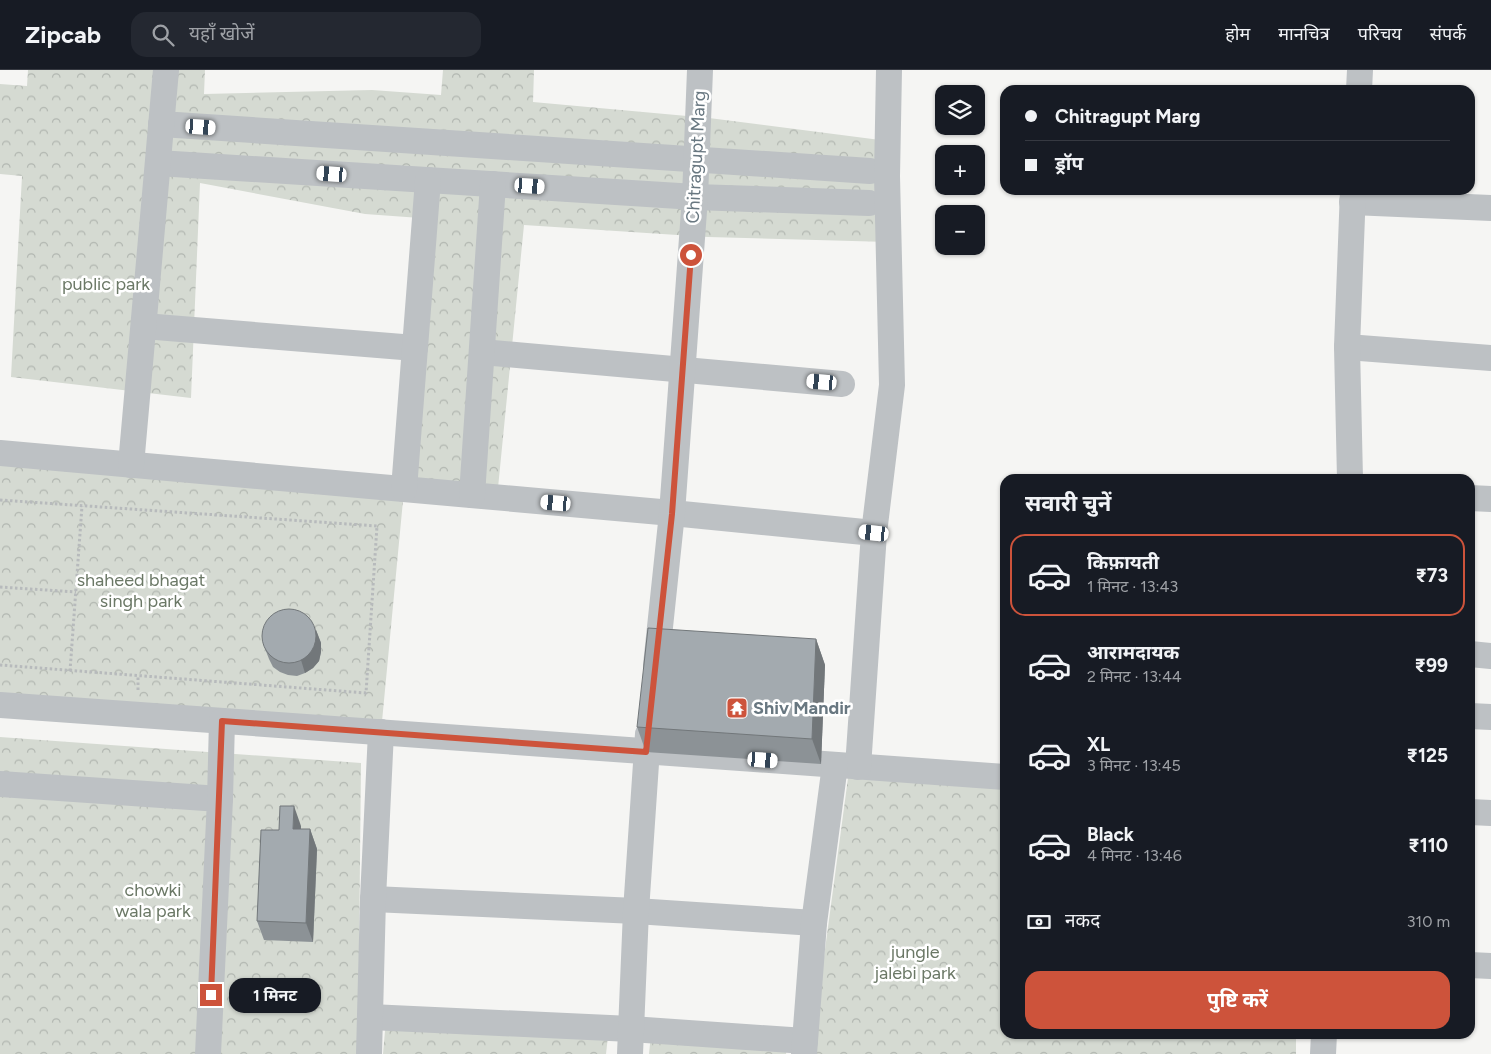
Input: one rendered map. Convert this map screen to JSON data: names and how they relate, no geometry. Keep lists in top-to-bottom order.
{
  "streets": {
    "street": ["Chitragupt Marg"]
  },
  "parks": [
    "public park",
    "shaheed bhagat singh park",
    "chowki wala park",
    "jungle jalebi park"
  ],
  "places": {
    "temple": ["Shiv Mandir"]
  },
  "page": {
    "header": "Zipcab",
    "search": "यहाँ खोजें",
    "nav": [
      "होम",
      "मानचित्र",
      "परिचय",
      "संपर्क"
    ],
    "map_buttons": ["+", "−"],
    "banner": ["Chitragupt Marg", "ड्रॉप"],
    "heading": "सवारी चुनें",
    "list": [
      {
        "name": "किफ़ायती",
        "note": "1 मिनट · 13:43",
        "value": "₹73"
      },
      {
        "name": "आरामदायक",
        "note": "2 मिनट · 13:44",
        "value": "₹99"
      },
      {
        "name": "XL",
        "note": "3 मिनट · 13:45",
        "value": "₹125"
      },
      {
        "name": "Black",
        "note": "4 मिनट · 13:46",
        "value": "₹110"
      }
    ],
    "pay": ["नकद", "310 m"],
    "buttons": "पुष्टि करें",
    "bubble": "1 मिनट"
  }
}
